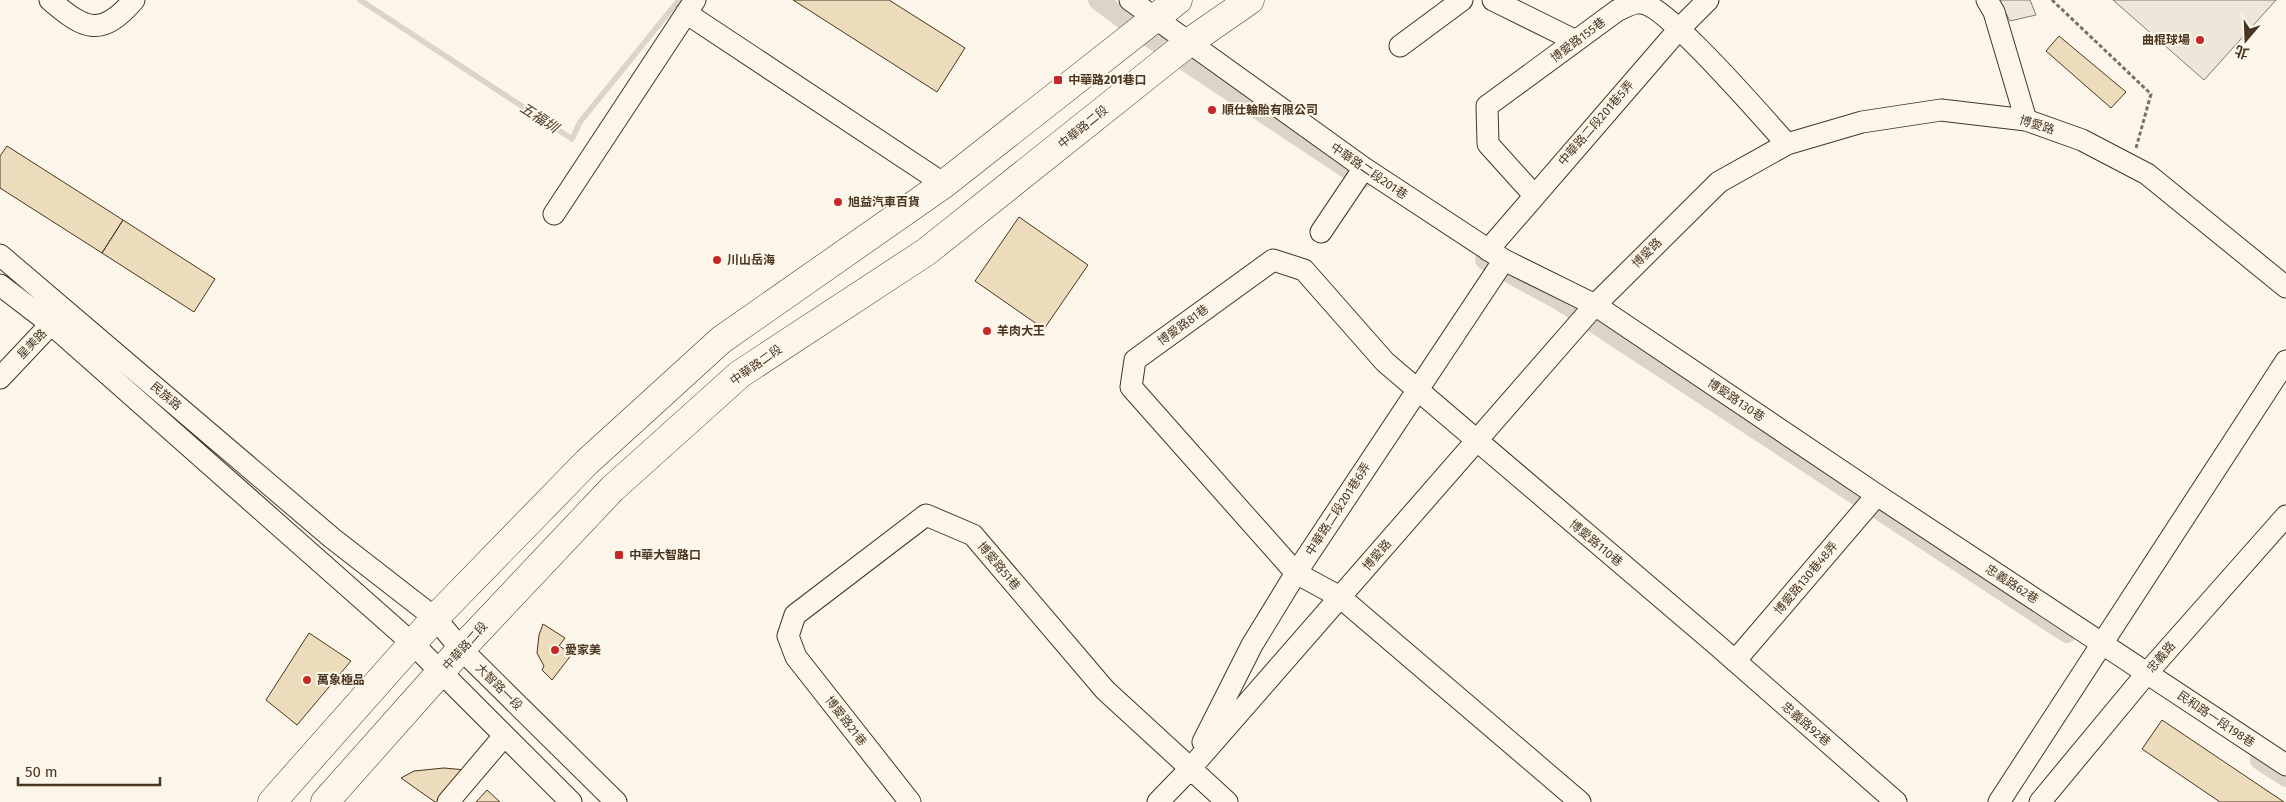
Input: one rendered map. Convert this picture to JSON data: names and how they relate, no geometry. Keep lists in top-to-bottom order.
{
  "streets": {
    "main road": ["中華路二段"],
    "street": [
      "博愛路155巷",
      "中華路二段201巷5弄",
      "博愛路",
      "中華路二段201巷",
      "博愛路81巷",
      "星美路",
      "民族路",
      "博愛路130巷",
      "中華路二段201巷6弄",
      "博愛路110巷",
      "博愛路51巷",
      "博愛路130巷48弄",
      "忠義路62巷",
      "忠義路",
      "大智路一段",
      "民和路一段198巷",
      "博愛路21巷",
      "忠義路92巷"
    ]
  },
  "crossings": [
    ["博愛路155巷", "中華路二段201巷5弄"],
    ["博愛路155巷", "博愛路"],
    ["中華路二段201巷5弄", "中華路二段201巷"],
    ["中華路二段201巷5弄", "中華路二段201巷6弄"],
    ["博愛路", "中華路二段201巷"],
    ["博愛路", "博愛路81巷"],
    ["博愛路", "博愛路130巷"],
    ["博愛路", "中華路二段201巷6弄"],
    ["博愛路", "博愛路110巷"],
    ["博愛路", "博愛路51巷"],
    ["中華路二段", "中華路二段201巷"],
    ["中華路二段", "大智路一段"],
    ["中華路二段201巷", "博愛路130巷"],
    ["中華路二段201巷", "中華路二段201巷6弄"],
    ["博愛路81巷", "中華路二段201巷6弄"],
    ["博愛路81巷", "博愛路110巷"],
    ["星美路", "民族路"],
    ["民族路", "大智路一段"],
    ["博愛路130巷", "博愛路130巷48弄"],
    ["博愛路130巷", "忠義路62巷"],
    ["中華路二段201巷6弄", "博愛路51巷"],
    ["博愛路110巷", "忠義路92巷"],
    ["博愛路51巷", "博愛路21巷"],
    ["博愛路130巷48弄", "忠義路62巷"],
    ["博愛路130巷48弄", "忠義路92巷"],
    ["忠義路62巷", "忠義路"],
    ["忠義路62巷", "民和路一段198巷"],
    ["忠義路", "民和路一段198巷"]
  ],
  "water": ["五福圳"],
  "places": {
    "other": [
      "曲棍球場",
      "順仕輪胎有限公司",
      "旭益汽車百貨",
      "川山岳海",
      "羊肉大王",
      "愛家美",
      "萬象極品"
    ],
    "transit": ["中華路201巷口", "中華大智路口"]
  },
  "scale_bar": "50 m",
  "north": "bottom"
}
